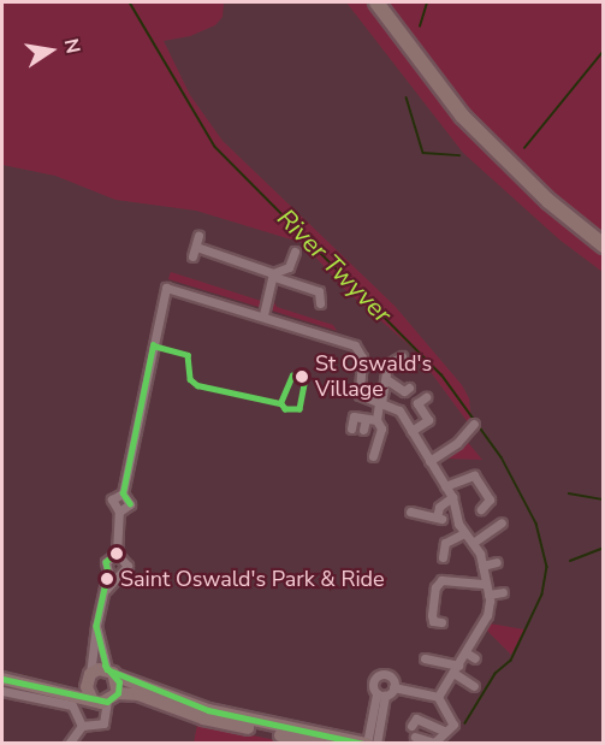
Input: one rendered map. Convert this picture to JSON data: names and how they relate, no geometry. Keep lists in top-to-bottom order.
{
  "water": ["River Twyver"],
  "places": ["St Oswald's Village", "Saint Oswald's Park & Ride"],
  "north": "right"
}
